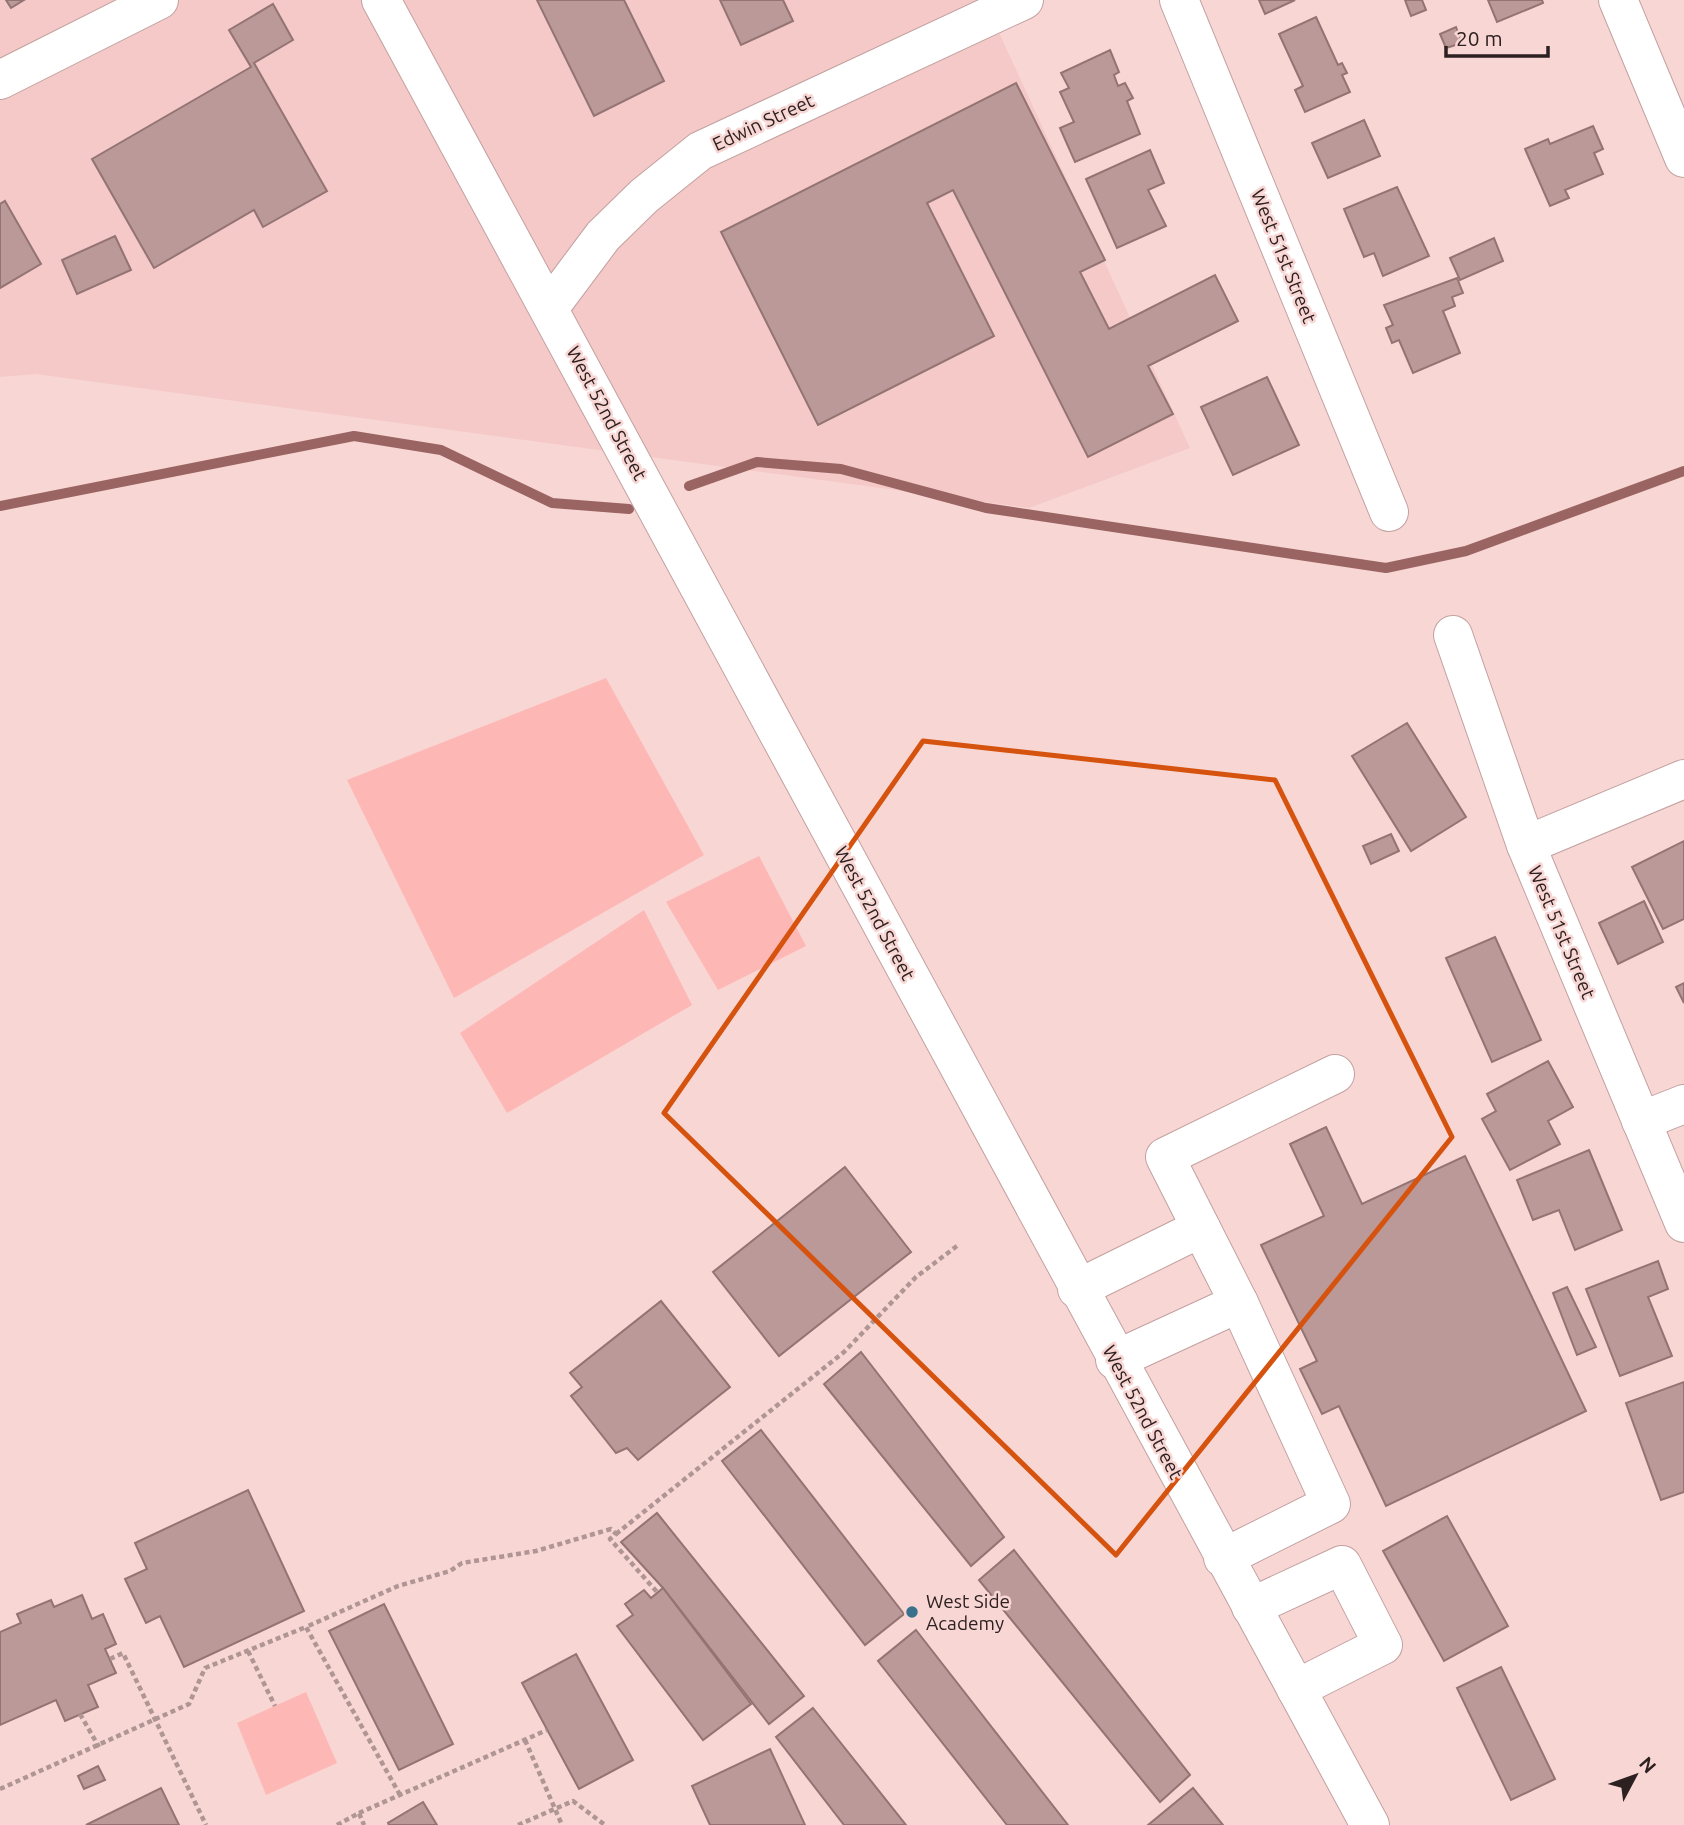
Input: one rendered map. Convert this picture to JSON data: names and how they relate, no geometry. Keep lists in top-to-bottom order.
{
  "streets": {
    "street": ["Edwin Street", "West 51st Street", "West 52nd Street"]
  },
  "crossings": [
    ["Edwin Street", "West 52nd Street"]
  ],
  "places": ["West Side Academy"],
  "scale_bar": "20 m",
  "north": "top right"
}
